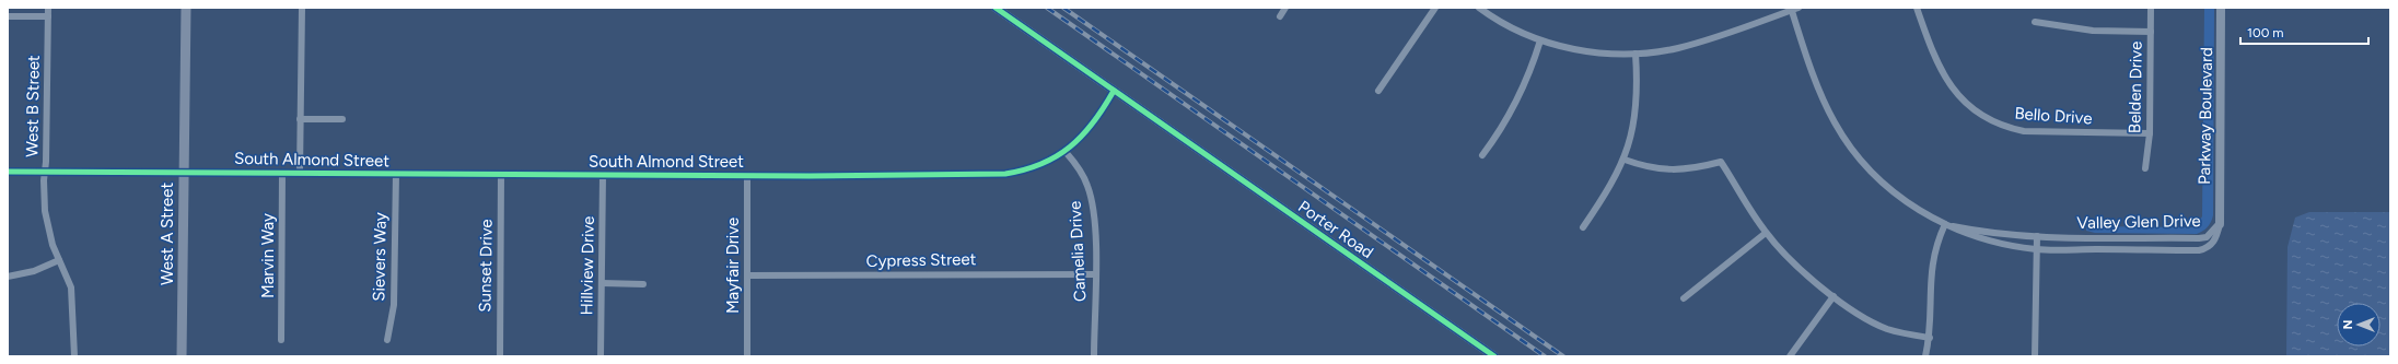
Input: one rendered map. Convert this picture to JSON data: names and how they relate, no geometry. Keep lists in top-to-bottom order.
{
  "streets": {
    "main road": ["West A Street"],
    "street": [
      "Belden Drive",
      "West B Street",
      "Bello Drive",
      "Parkway Boulevard",
      "South Almond Street",
      "Valley Glen Drive",
      "Porter Road",
      "Camelia Drive",
      "Marvin Way",
      "Sievers Way",
      "Cypress Street",
      "Sunset Drive",
      "Hillview Drive",
      "Mayfair Drive"
    ]
  },
  "crossings": [
    ["Belden Drive", "Bello Drive"],
    ["West B Street", "South Almond Street"],
    ["Parkway Boulevard", "Valley Glen Drive"],
    ["South Almond Street", "Porter Road"],
    ["South Almond Street", "West A Street"],
    ["South Almond Street", "Camelia Drive"],
    ["South Almond Street", "Marvin Way"],
    ["South Almond Street", "Sievers Way"],
    ["South Almond Street", "Sunset Drive"],
    ["South Almond Street", "Hillview Drive"],
    ["South Almond Street", "Mayfair Drive"],
    ["Camelia Drive", "Cypress Street"],
    ["Cypress Street", "Mayfair Drive"]
  ],
  "scale_bar": "100 m",
  "north": "left"
}
